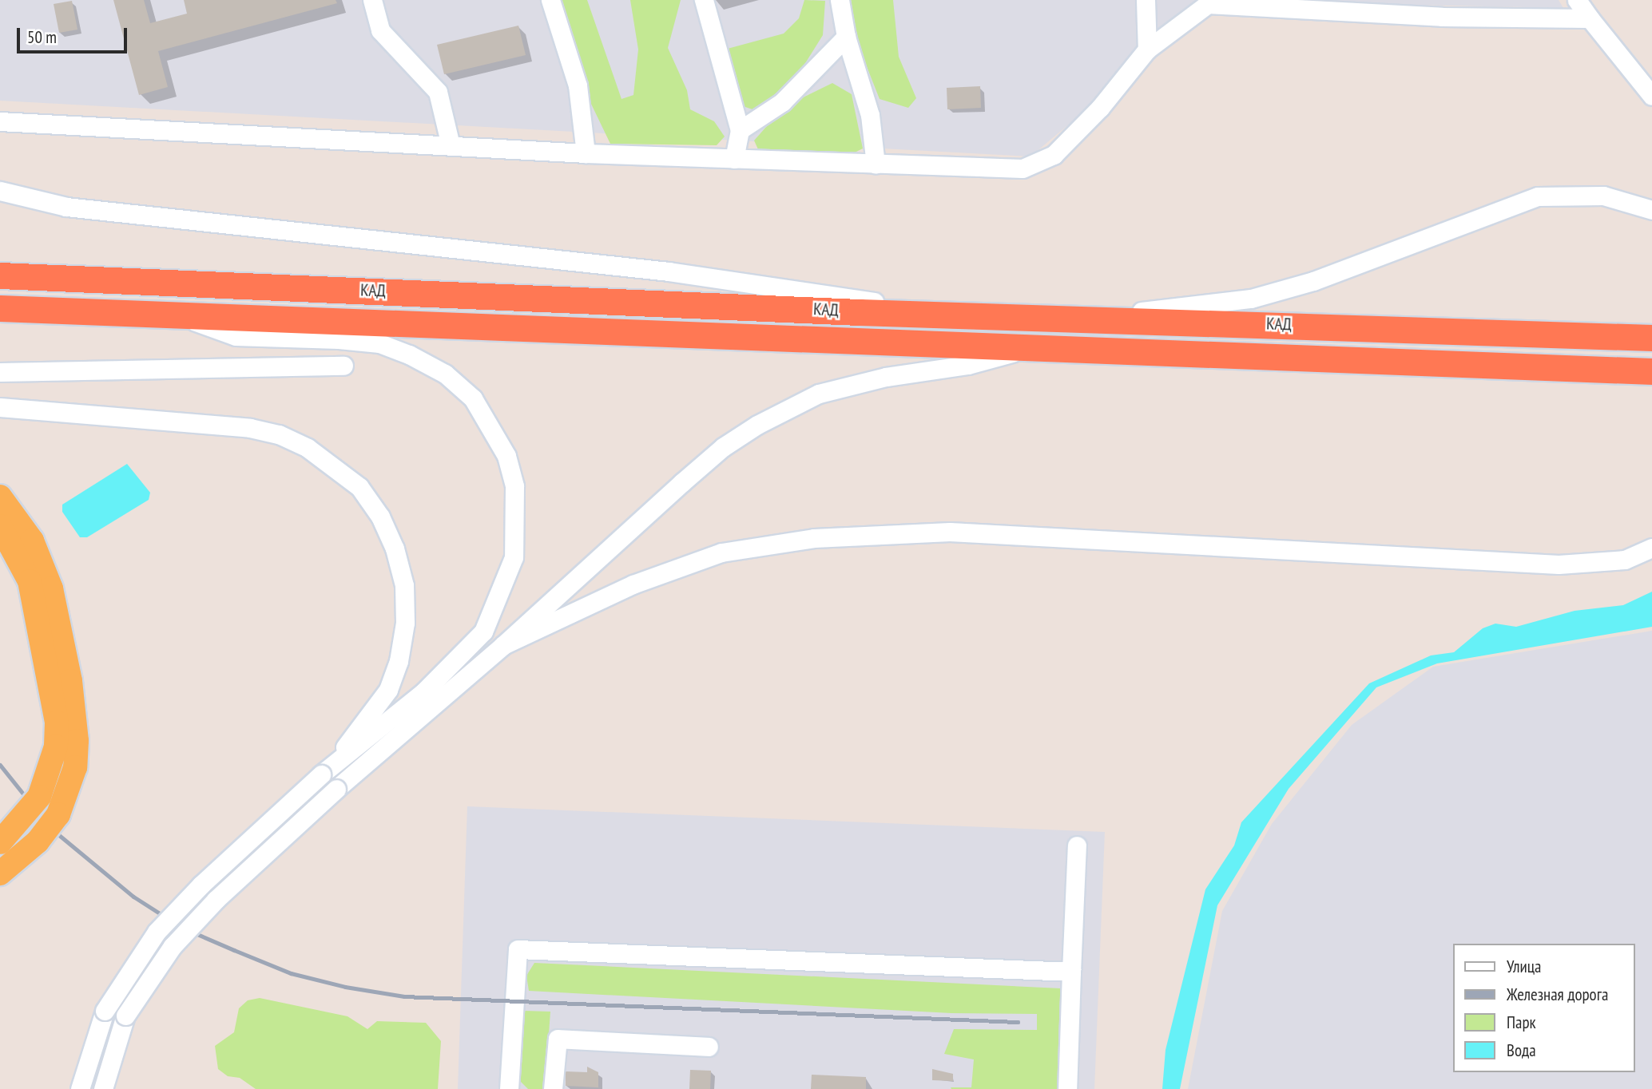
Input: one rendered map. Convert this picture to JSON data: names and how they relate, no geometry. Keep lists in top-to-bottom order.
{
  "streets": {
    "highway": ["КАД"]
  },
  "legend": [
    "Улица",
    "Железная дорога",
    "Парк",
    "Вода"
  ],
  "scale_bar": "50 m"
}
